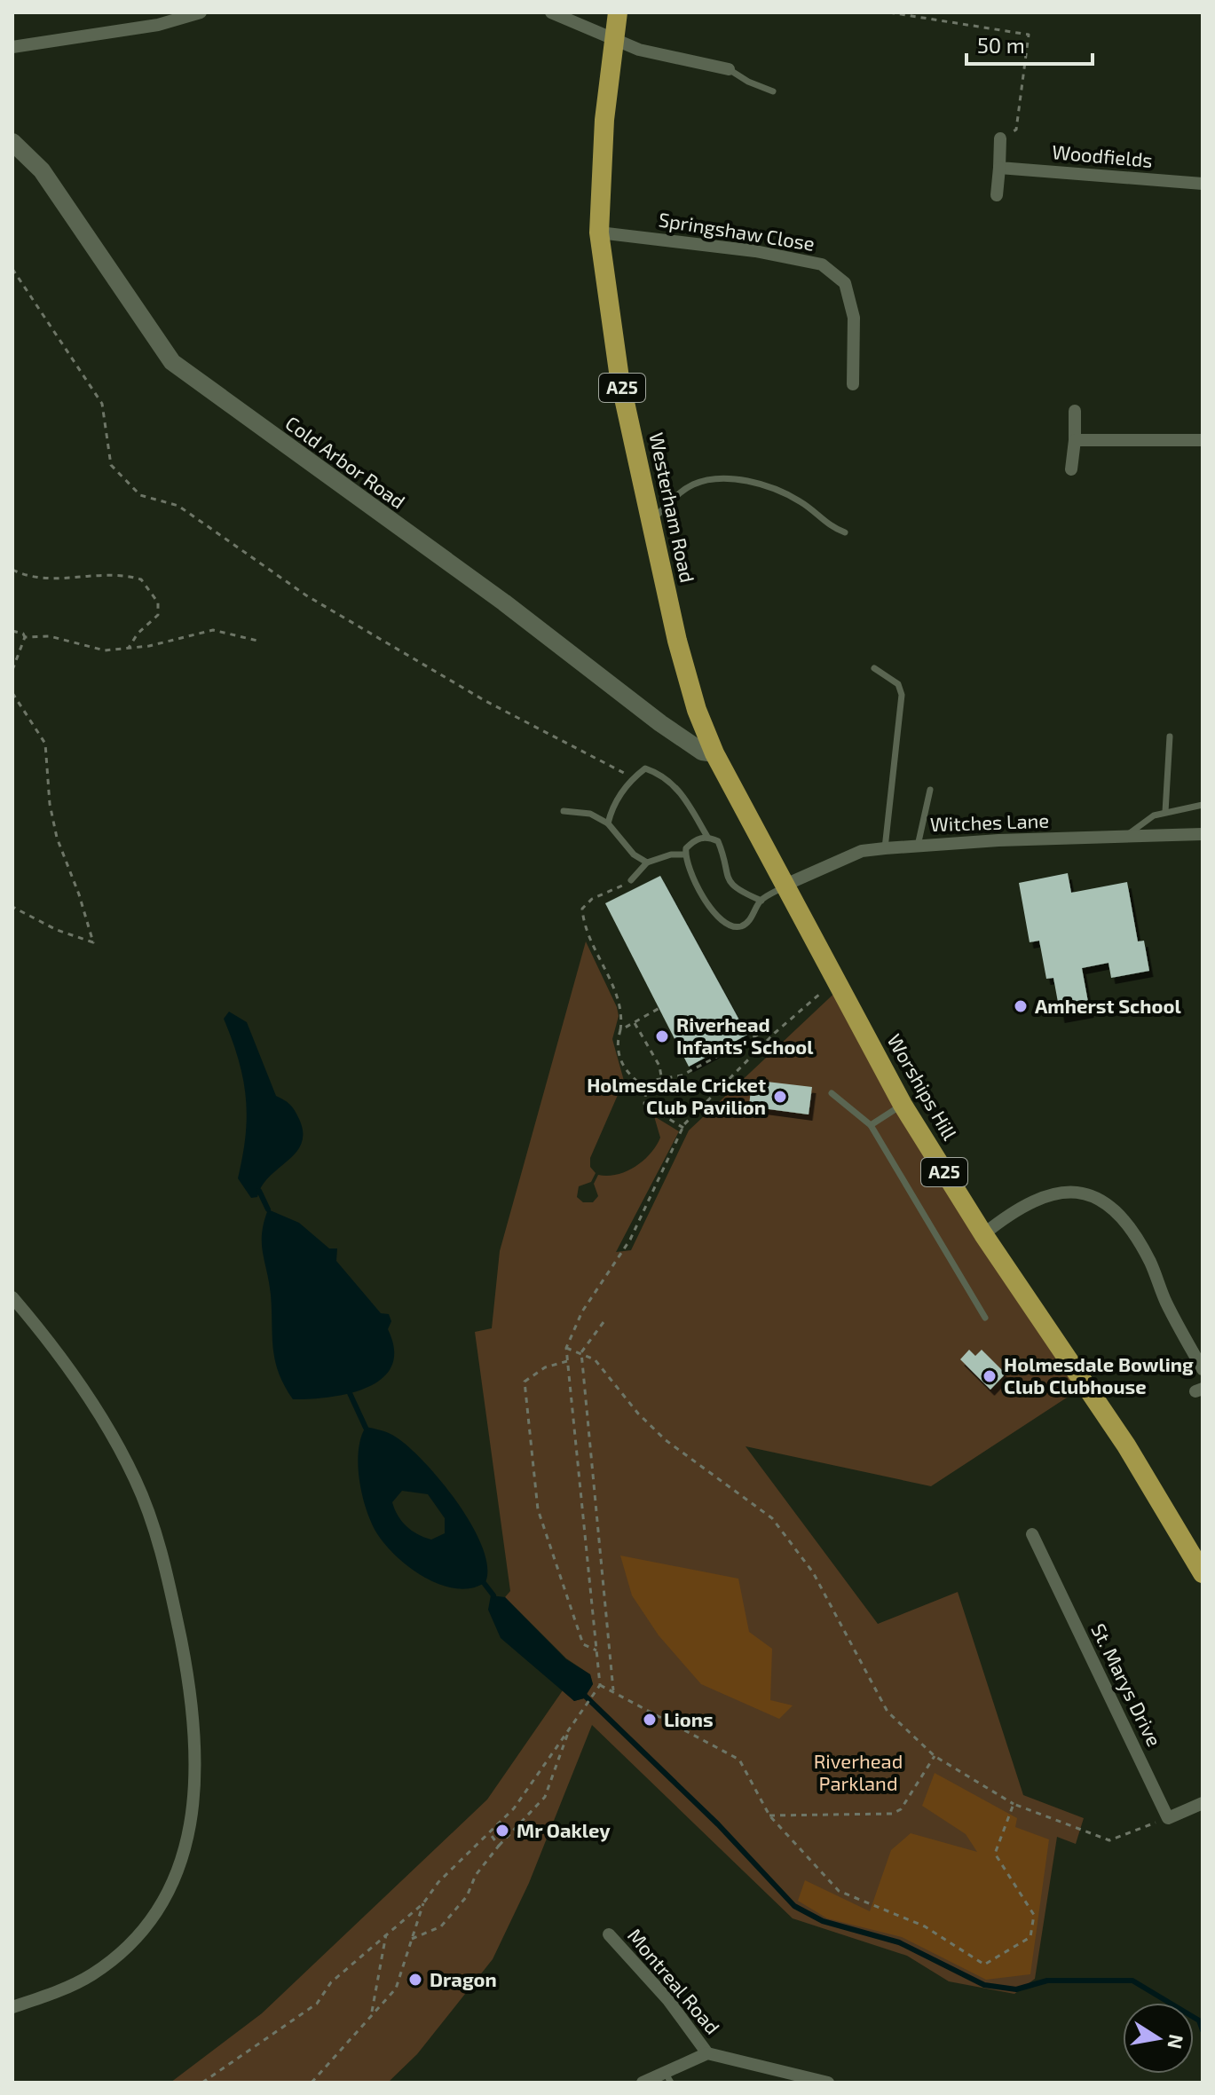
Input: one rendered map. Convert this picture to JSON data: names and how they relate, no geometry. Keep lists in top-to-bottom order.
{
  "streets": {
    "highway": ["A25", "Westerham Road", "Worships Hill"],
    "main road": ["Cold Arbor Road"],
    "street": [
      "Woodfields",
      "Springshaw Close",
      "Witches Lane",
      "St. Marys Drive",
      "Montreal Road"
    ]
  },
  "crossings": [
    ["Springshaw Close", "Westerham Road"],
    ["Cold Arbor Road", "Westerham Road"],
    ["Cold Arbor Road", "Worships Hill"],
    ["Westerham Road", "Worships Hill"],
    ["Witches Lane", "Worships Hill"]
  ],
  "parks": ["Riverhead Parkland"],
  "places": [
    "Amherst School",
    "Riverhead Infants' School",
    "Holmesdale Cricket Club Pavilion",
    "Holmesdale Bowling Club Clubhouse",
    "Lions",
    "Mr Oakley",
    "Dragon"
  ],
  "scale_bar": "50 m",
  "north": "right"
}
